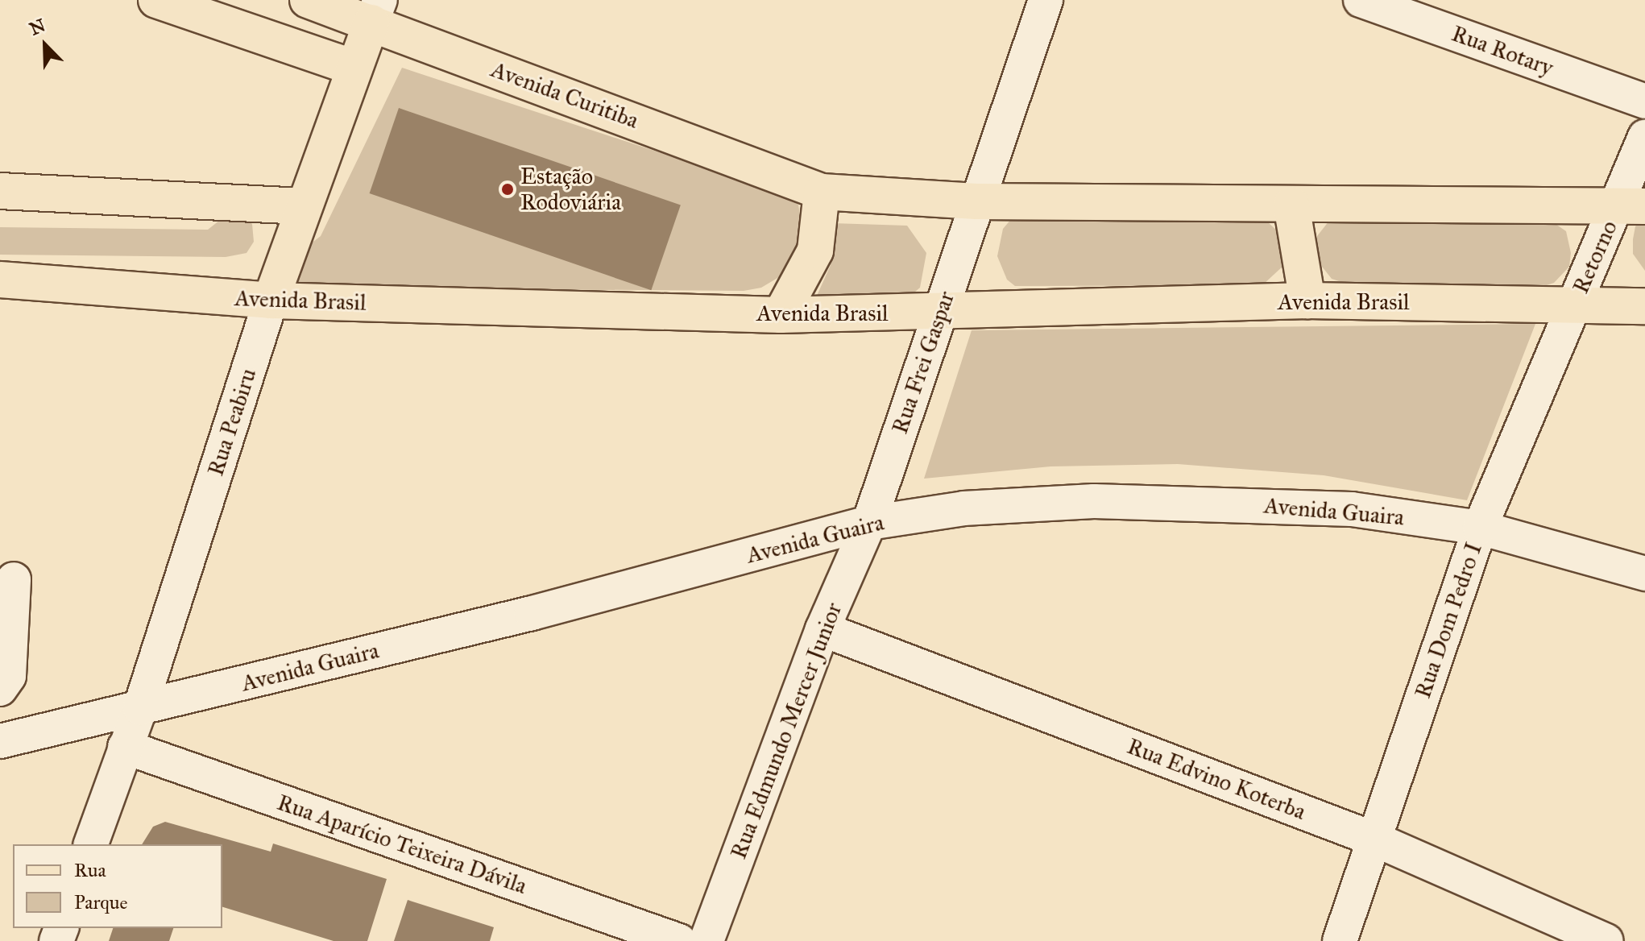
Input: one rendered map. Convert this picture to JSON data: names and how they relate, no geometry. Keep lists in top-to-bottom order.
{
  "streets": {
    "main road": ["Avenida Curitiba", "Avenida Brasil", "Rua Peabiru"],
    "street": [
      "Rua Rotary",
      "Retorno",
      "Rua Frei Gaspar",
      "Avenida Guaira",
      "Rua Dom Pedro I",
      "Rua Edmundo Mercer Junior",
      "Rua Edvino Koterba",
      "Rua Aparício Teixeira Dávila"
    ]
  },
  "crossings": [
    ["Avenida Curitiba", "Rua Peabiru"],
    ["Retorno", "Avenida Brasil"],
    ["Retorno", "Rua Dom Pedro I"],
    ["Avenida Brasil", "Rua Frei Gaspar"],
    ["Avenida Brasil", "Rua Peabiru"],
    ["Avenida Brasil", "Rua Dom Pedro I"],
    ["Rua Frei Gaspar", "Avenida Guaira"],
    ["Rua Frei Gaspar", "Rua Edmundo Mercer Junior"],
    ["Rua Peabiru", "Avenida Guaira"],
    ["Rua Peabiru", "Rua Aparício Teixeira Dávila"],
    ["Avenida Guaira", "Rua Dom Pedro I"],
    ["Avenida Guaira", "Rua Edmundo Mercer Junior"],
    ["Rua Dom Pedro I", "Rua Edvino Koterba"],
    ["Rua Edmundo Mercer Junior", "Rua Edvino Koterba"]
  ],
  "places": ["Estação Rodoviária"],
  "legend": ["Rua", "Parque"],
  "north": "top left"
}
